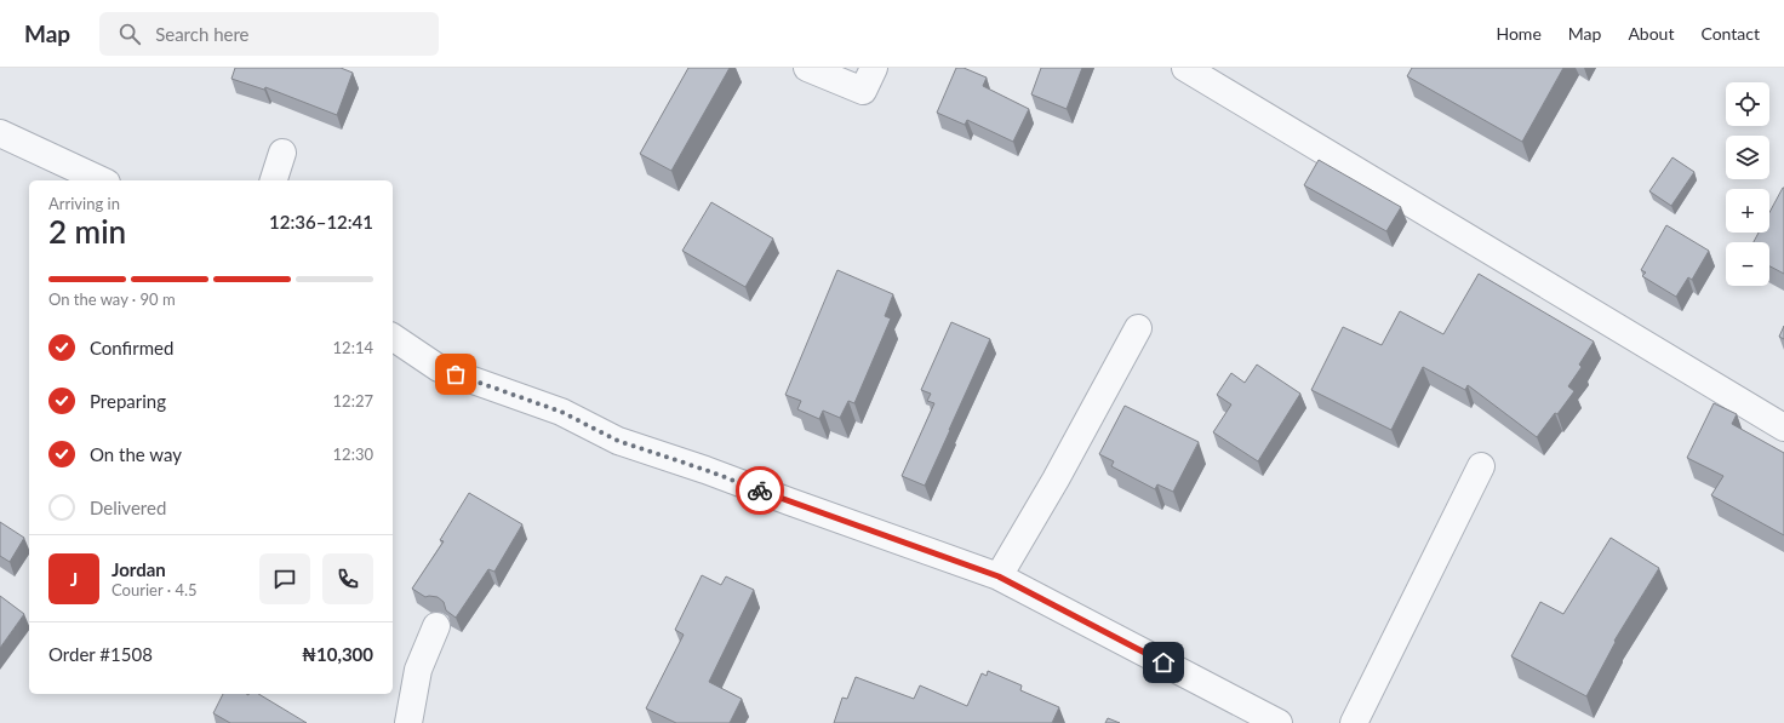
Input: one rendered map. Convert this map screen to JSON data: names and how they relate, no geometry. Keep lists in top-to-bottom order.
{
  "page": {
    "header": "Map",
    "search": "Search here",
    "nav": [
      "Home",
      "Map",
      "About",
      "Contact"
    ],
    "map_buttons": ["+", "−"],
    "heading": ["2 min", "Arriving in", "12:36–12:41"],
    "panel": [
      "Jordan",
      "Courier · 4.5",
      "Order #1508",
      "₦10,300"
    ],
    "bar": "On the way · 90 m",
    "list": [
      ["Confirmed", "12:14"],
      ["Preparing", "12:27"],
      ["On the way", "12:30"],
      "Delivered"
    ],
    "round": "J"
  }
}
